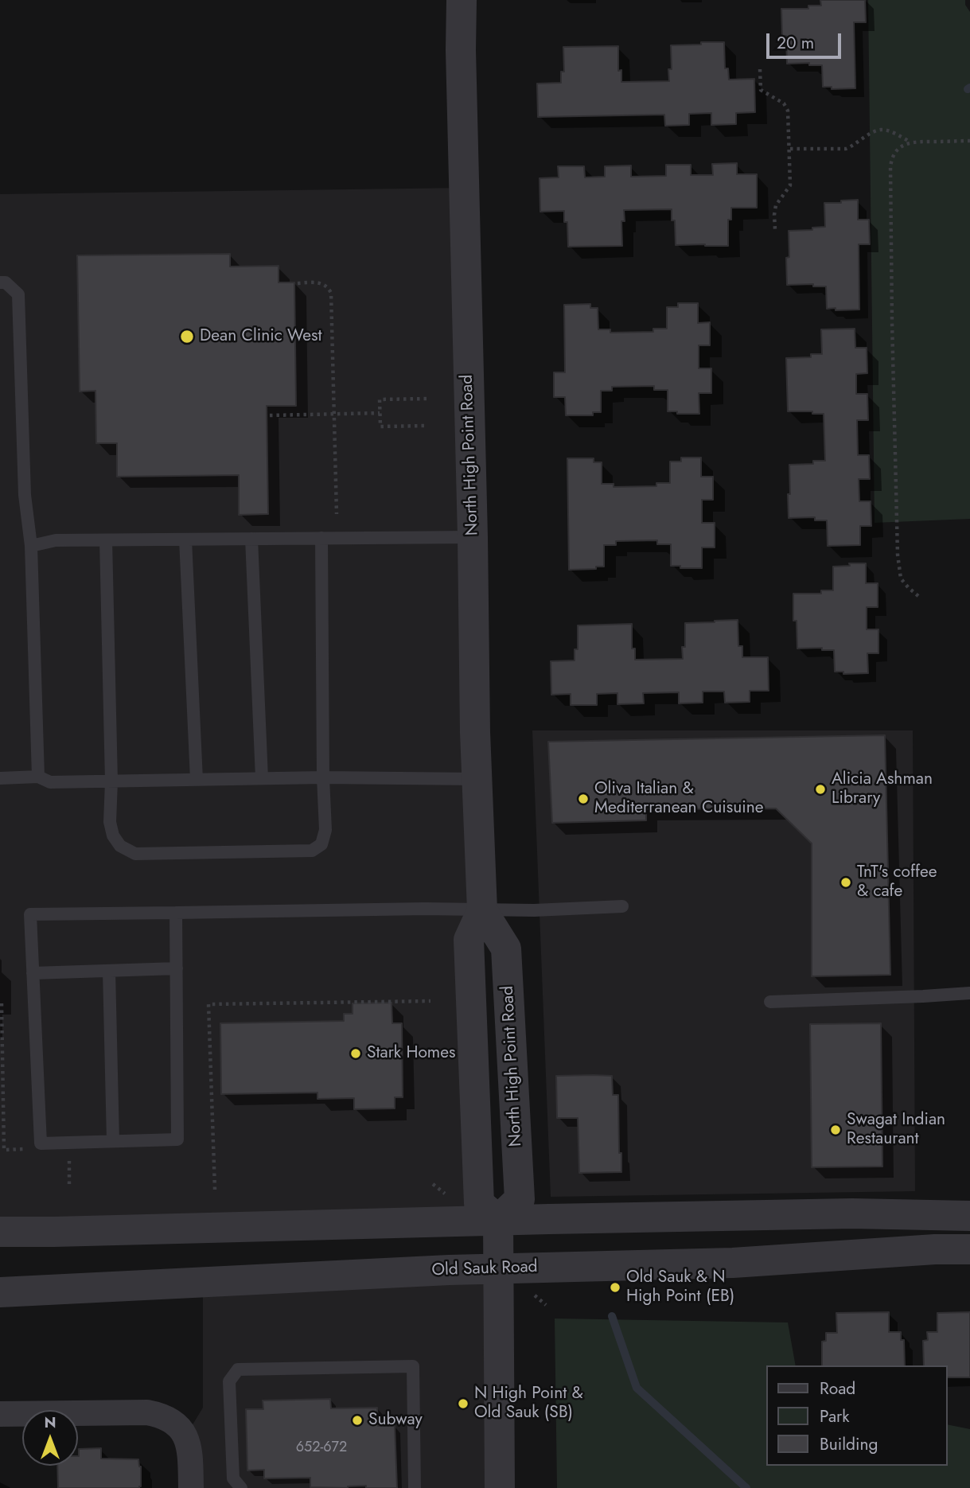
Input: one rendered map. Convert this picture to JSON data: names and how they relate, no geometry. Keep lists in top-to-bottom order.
{
  "streets": {
    "street": ["North High Point Road", "Old Sauk Road"]
  },
  "places": [
    "Dean Clinic West",
    "Alicia Ashman Library",
    "Oliva Italian & Mediterranean Cuisuine",
    "TnT's coffee & cafe",
    "Stark Homes",
    "Swagat Indian Restaurant",
    "Old Sauk & N High Point (EB)",
    "N High Point & Old Sauk (SB)",
    "Subway"
  ],
  "house_numbers": ["652-672"],
  "legend": ["Road", "Park", "Building"],
  "scale_bar": "20 m",
  "north": "top"
}
